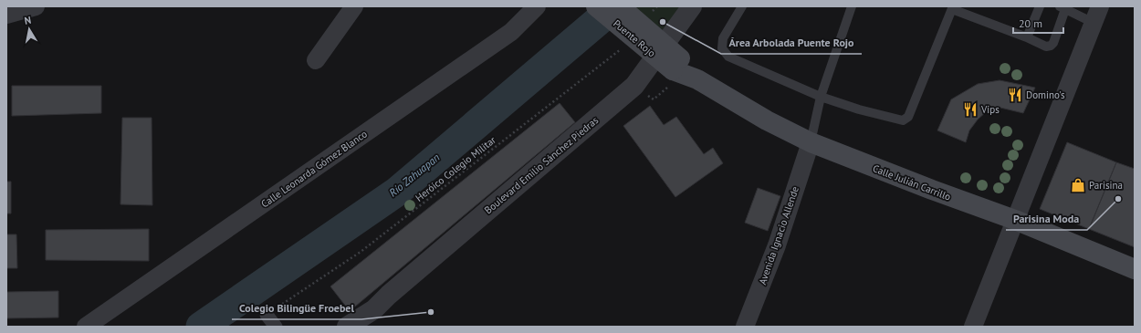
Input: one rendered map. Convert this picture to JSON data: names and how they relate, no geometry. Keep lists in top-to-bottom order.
{
  "streets": {
    "main road": ["Puente Rojo", "Calle Julián Carrillo"],
    "street": ["Boulevard Emilio Sánchez Piedras", "Calle Leonarda Gómez Blanco", "Avenida Ignacio Allende"],
    "path": ["Heróico Colegio Militar"]
  },
  "crossings": [
    ["Puente Rojo", "Calle Julián Carrillo"],
    ["Calle Julián Carrillo", "Avenida Ignacio Allende"]
  ],
  "water": ["Río Zahuapan"],
  "places": {
    "other": ["Área Arbolada Puente Rojo", "Parisina Moda", "Colegio Bilingüe Froebel"],
    "restaurant": ["Domino's", "Vips"],
    "shop": ["Parisina"]
  },
  "scale_bar": "20 m",
  "north": "top"
}
